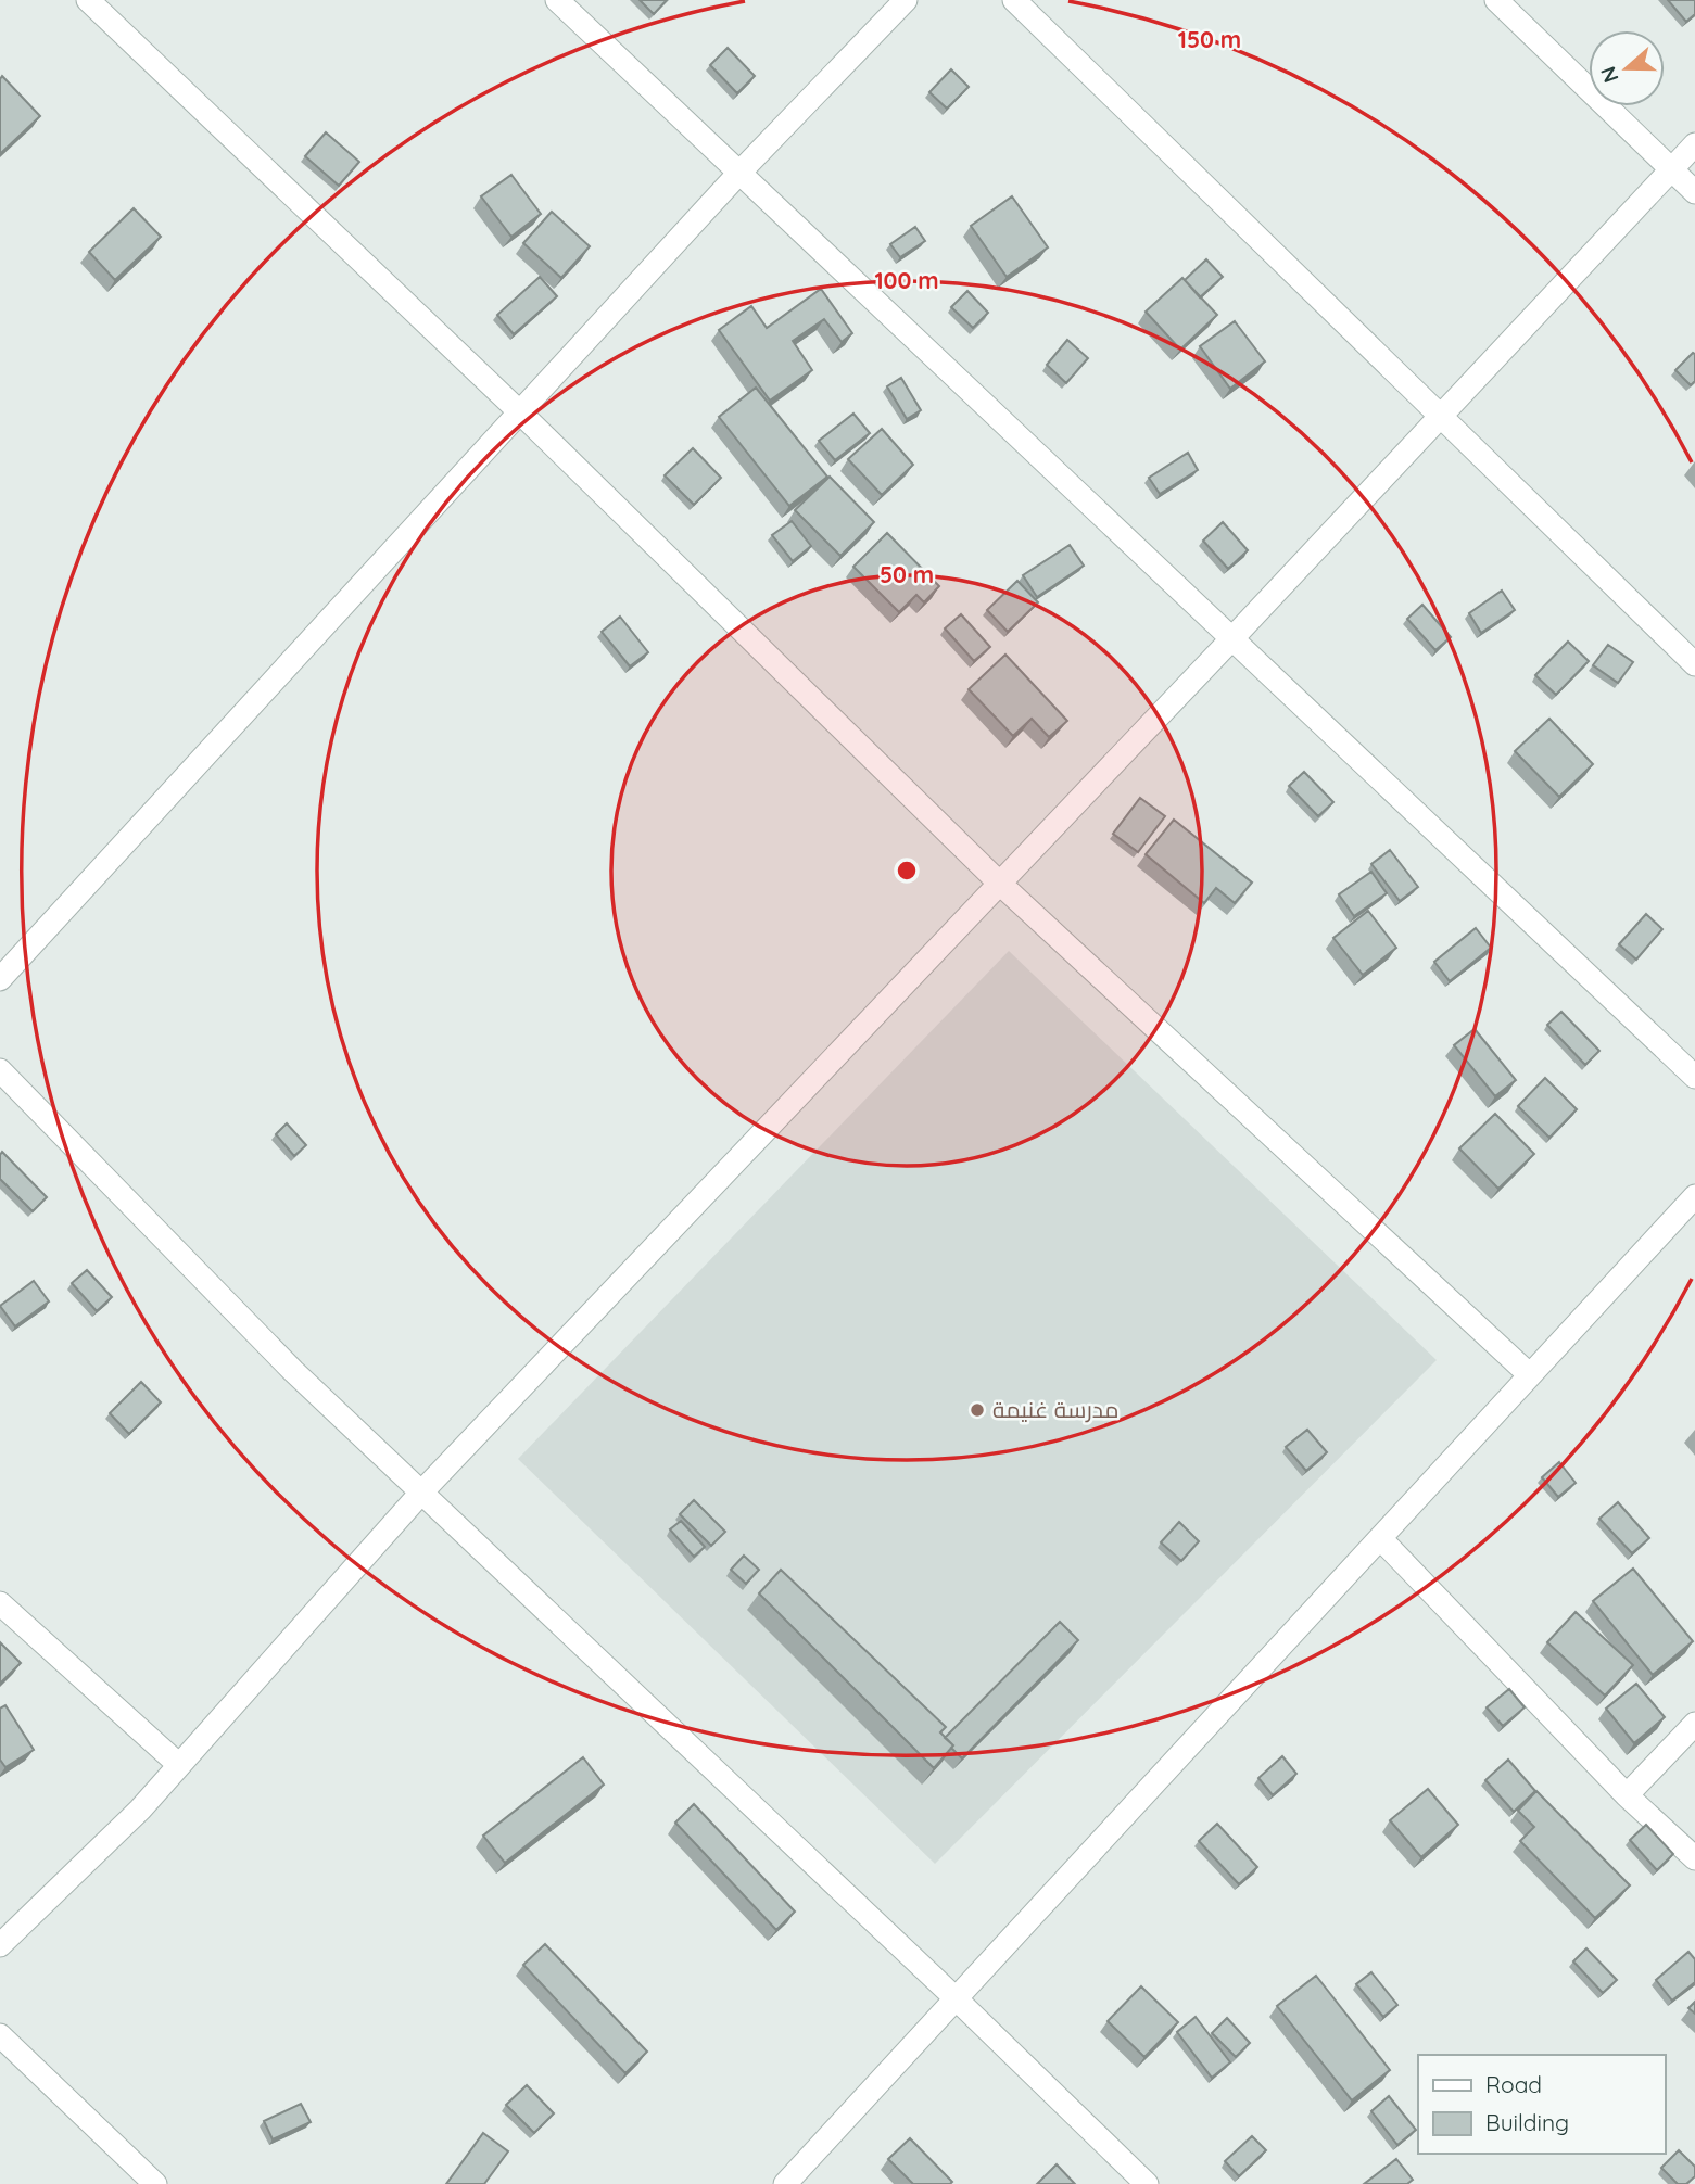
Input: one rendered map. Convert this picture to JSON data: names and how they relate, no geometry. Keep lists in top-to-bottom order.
{
  "places": ["مدرسة غنيمة"],
  "legend": ["Road", "Building"],
  "north": "left",
  "rings": ["150 m", "100 m", "50 m"]
}
